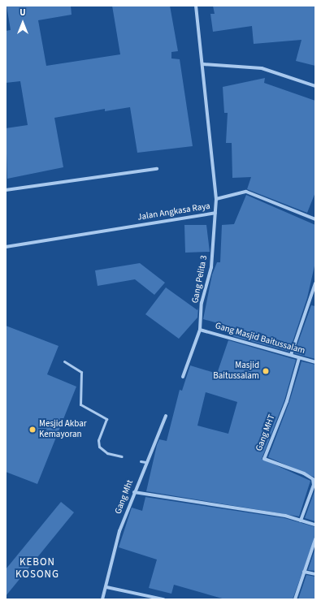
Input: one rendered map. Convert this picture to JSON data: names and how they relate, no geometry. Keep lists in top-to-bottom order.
{
  "streets": {
    "street": [
      "Jalan Angkasa Raya",
      "Gang Pelita 3",
      "Gang Masjid Baitussalam",
      "Gang MHT",
      "Gang Mht"
    ]
  },
  "crossings": [
    ["Jalan Angkasa Raya", "Gang Pelita 3"],
    ["Gang Pelita 3", "Gang Masjid Baitussalam"],
    ["Gang Masjid Baitussalam", "Gang MHT"],
    ["Gang MHT", "Gang Mht"]
  ],
  "districts": ["KEBON KOSONG"],
  "places": ["Masjid Baitussalam", "Mesjid Akbar Kemayoran"],
  "north": "top"
}
